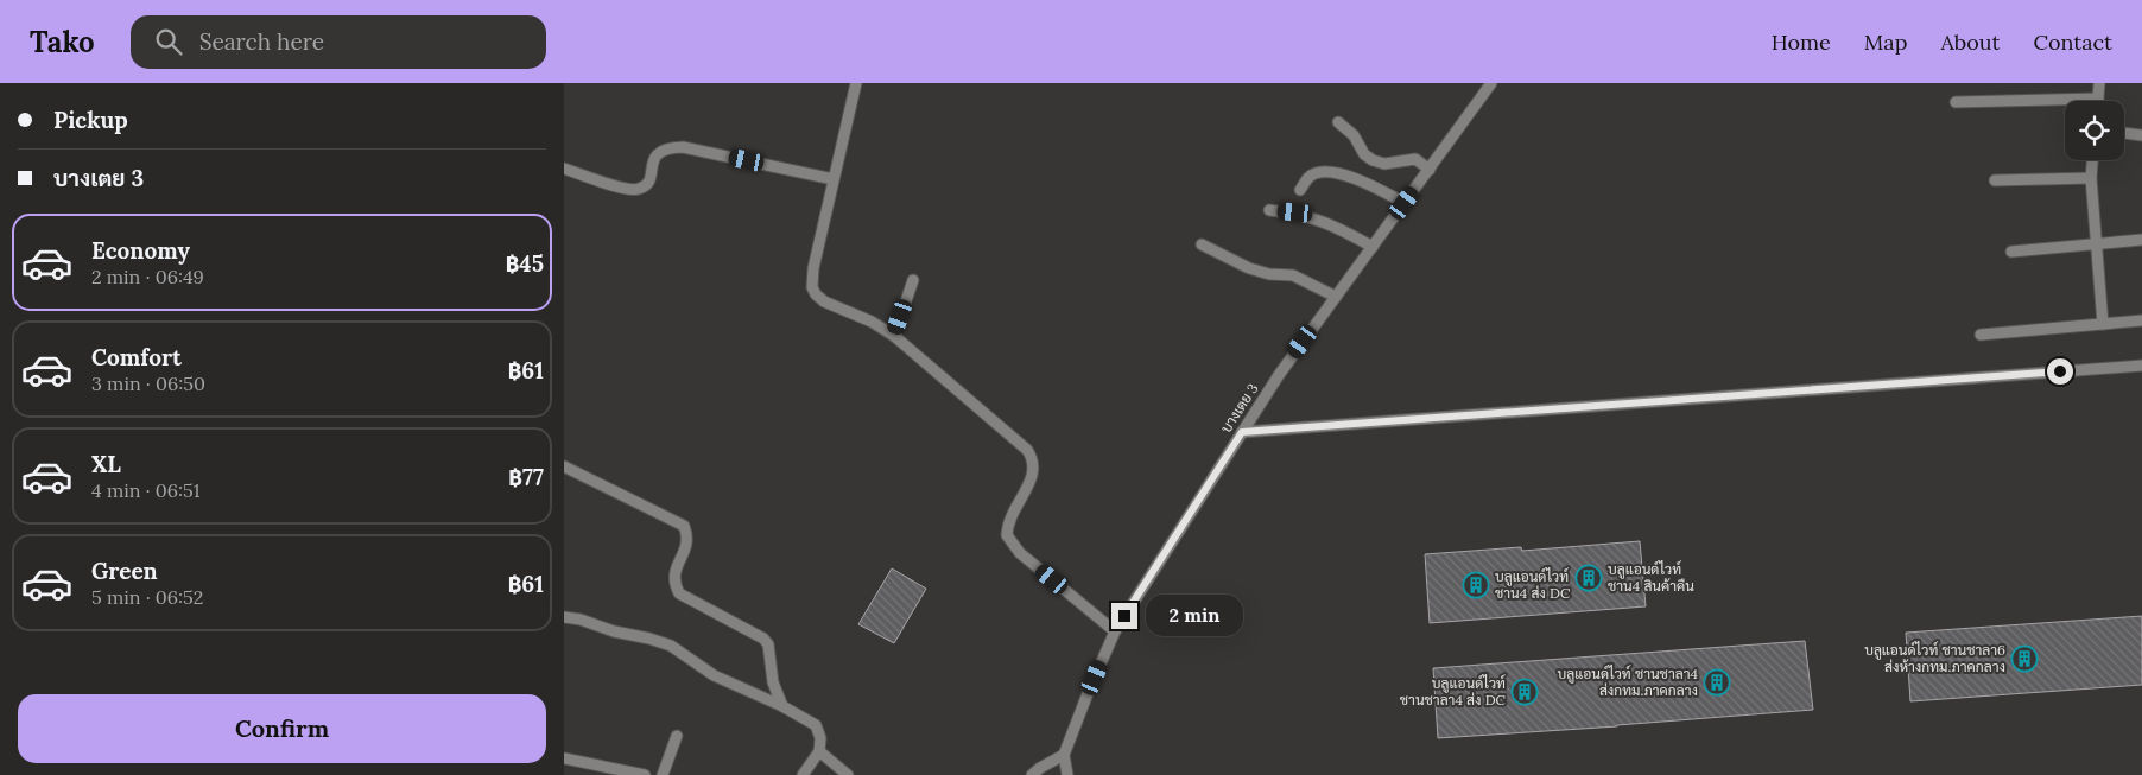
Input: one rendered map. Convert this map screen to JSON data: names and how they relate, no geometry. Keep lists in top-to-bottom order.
{
  "streets": {
    "street": ["บางเตย 3"]
  },
  "places": {
    "building": [
      "บลูแอนด์ไวท์ ชาน4 สินค้าคืน",
      "บลูแอนด์ไวท์ ชาน4 ส่ง DC",
      "บลูแอนด์ไวท์ ชานชาลา6 ส่งห้างกทม.ภาคกลาง",
      "บลูแอนด์ไวท์ ชานชาลา4 ส่งกทม.ภาคกลาง",
      "บลูแอนด์ไวท์ ชานชาลา4 ส่ง DC"
    ]
  },
  "page": {
    "header": "Tako",
    "search": "Search here",
    "nav": [
      "Home",
      "Map",
      "About",
      "Contact"
    ],
    "banner": ["Pickup", "บางเตย 3"],
    "list": [
      {
        "name": "Economy",
        "note": "2 min · 06:49",
        "value": "฿45"
      },
      {
        "name": "Comfort",
        "note": "3 min · 06:50",
        "value": "฿61"
      },
      {
        "name": "XL",
        "note": "4 min · 06:51",
        "value": "฿77"
      },
      {
        "name": "Green",
        "note": "5 min · 06:52",
        "value": "฿61"
      }
    ],
    "bubble": "2 min",
    "buttons": "Confirm"
  }
}
